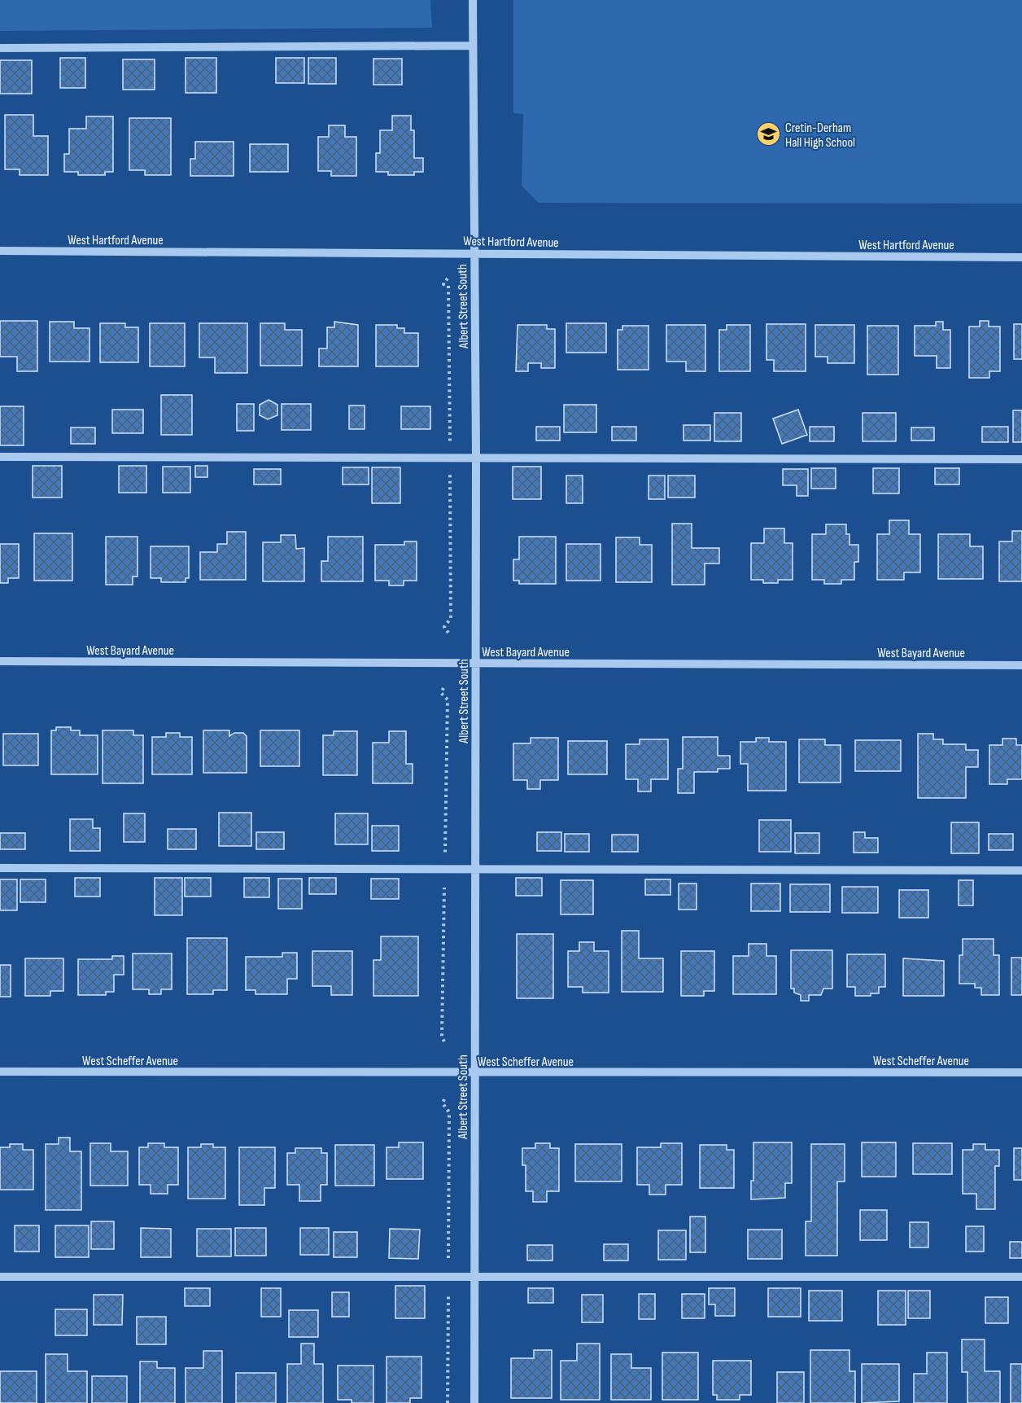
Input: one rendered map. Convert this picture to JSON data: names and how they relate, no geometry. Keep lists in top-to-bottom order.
{
  "streets": {
    "street": [
      "West Hartford Avenue",
      "Albert Street South",
      "West Bayard Avenue",
      "West Scheffer Avenue"
    ]
  },
  "crossings": [
    ["West Hartford Avenue", "Albert Street South"],
    ["Albert Street South", "West Bayard Avenue"],
    ["Albert Street South", "West Scheffer Avenue"]
  ],
  "places": {
    "school or university": ["Cretin-Derham Hall High School"]
  }
}
